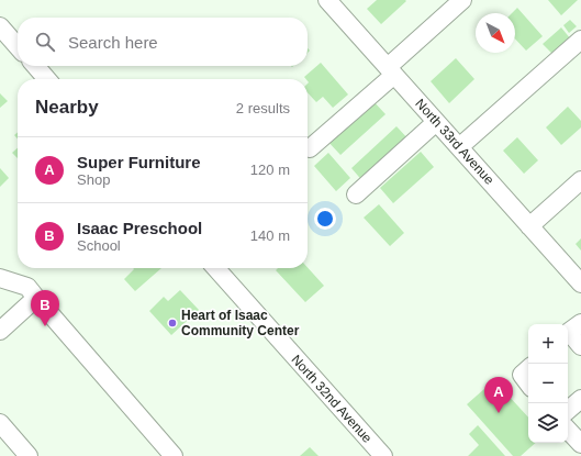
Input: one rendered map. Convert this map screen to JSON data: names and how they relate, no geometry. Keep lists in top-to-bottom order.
{
  "streets": {
    "street": ["North 33rd Avenue", "North 32nd Avenue"]
  },
  "places": ["Heart of Isaac Community Center"],
  "north": "bottom right",
  "page": {
    "search": "Search here",
    "heading": ["Nearby", "2 results"],
    "list": [
      {
        "mark": "A",
        "name": "Super Furniture",
        "note": "Shop",
        "value": "120 m"
      },
      {
        "mark": "B",
        "name": "Isaac Preschool",
        "note": "School",
        "value": "140 m"
      }
    ],
    "pins": ["B", "A"],
    "map_buttons": ["+", "−"]
  }
}
